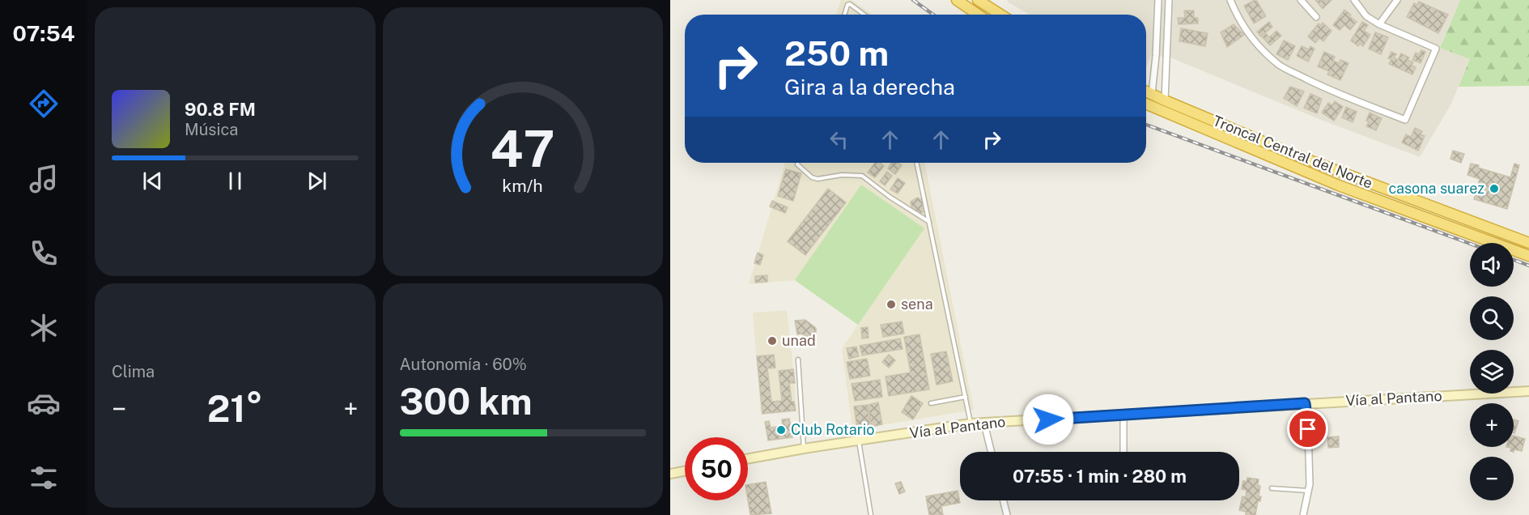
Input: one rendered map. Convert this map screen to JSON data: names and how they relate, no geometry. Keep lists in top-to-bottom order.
{
  "streets": {
    "highway": ["Troncal Central del Norte"],
    "main road": ["Vía al Pantano"]
  },
  "places": [
    "casona suarez",
    "sena",
    "unad",
    "Club Rotario"
  ],
  "page": {
    "tabs": "07:54",
    "turn": ["250 m", "Gira a la derecha"],
    "song": ["90.8 FM", "Música"],
    "map_buttons": ["+", "−"],
    "tile": [
      "Clima",
      ["Autonomía · 60%", "300 km"]
    ],
    "heat": ["−", "21°", "+"],
    "limit": "50",
    "trip": "07:55 · 1 min · 280 m",
    "gauge": ["47", "km/h"]
  }
}
